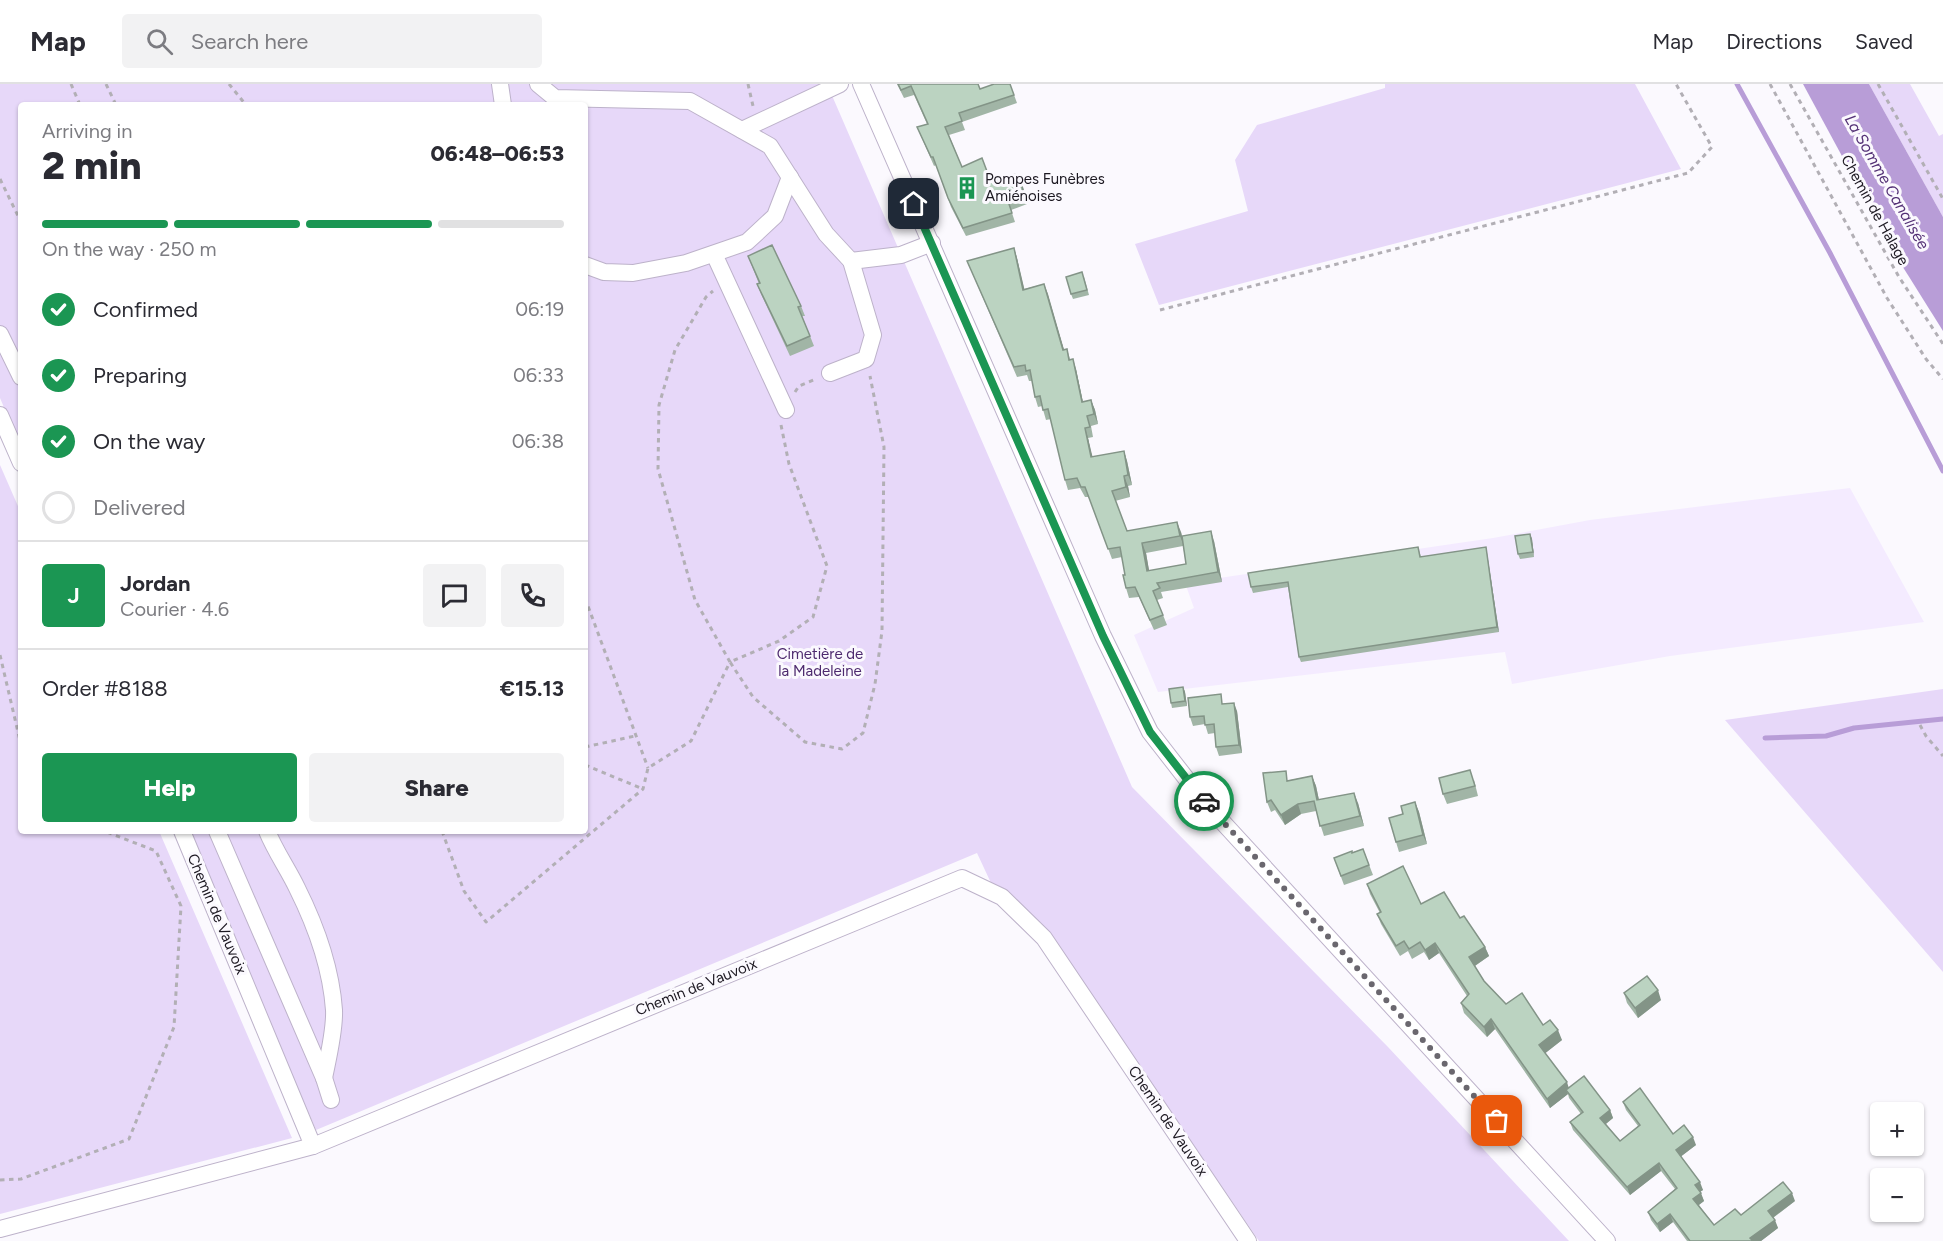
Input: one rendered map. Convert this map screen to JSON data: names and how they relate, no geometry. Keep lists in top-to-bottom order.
{
  "streets": {
    "street": ["Chemin de Vauvoix"],
    "path": ["Chemin de Halage"]
  },
  "water": ["La Somme Canalisée"],
  "parks": ["Cimetière de la Madeleine"],
  "places": {
    "building": ["Pompes Funèbres Amiénoises"]
  },
  "page": {
    "header": "Map",
    "search": "Search here",
    "nav": ["Map", "Directions", "Saved"],
    "heading": ["2 min", "Arriving in", "06:48–06:53"],
    "panel": [
      "Jordan",
      "Courier · 4.6",
      "Order #8188",
      "€15.13"
    ],
    "bar": "On the way · 250 m",
    "list": [
      ["Confirmed", "06:19"],
      ["Preparing", "06:33"],
      ["On the way", "06:38"],
      "Delivered"
    ],
    "round": "J",
    "buttons": ["Help", "Share"],
    "map_buttons": ["+", "−"]
  }
}
